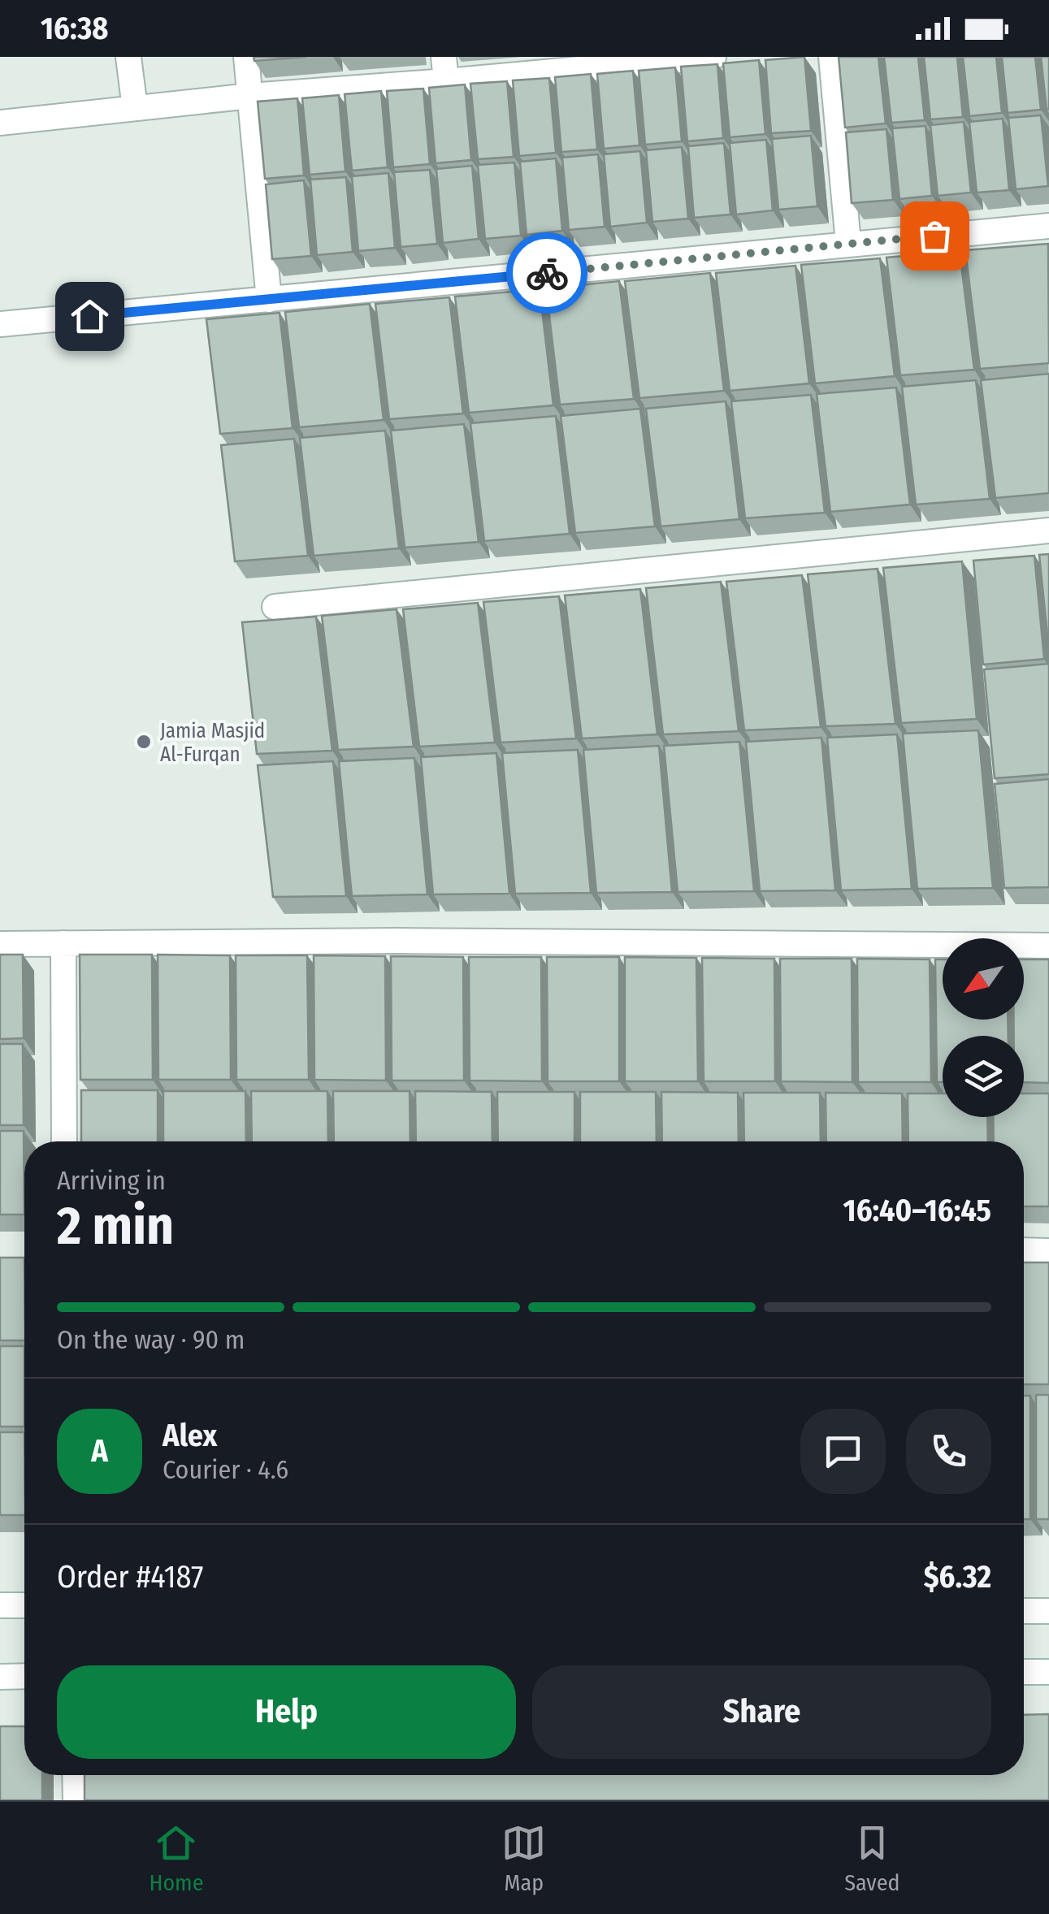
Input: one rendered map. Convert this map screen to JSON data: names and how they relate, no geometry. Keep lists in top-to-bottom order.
{
  "places": ["Jamia Masjid Al-Furqan"],
  "north": "bottom left",
  "page": {
    "status": "16:38",
    "heading": ["2 min", "Arriving in", "16:40–16:45"],
    "panel": [
      "Alex",
      "Courier · 4.6",
      "Order #4187",
      "$6.32"
    ],
    "bar": "On the way · 90 m",
    "round": "A",
    "buttons": ["Help", "Share"],
    "tabs": ["Home", "Map", "Saved"]
  }
}
